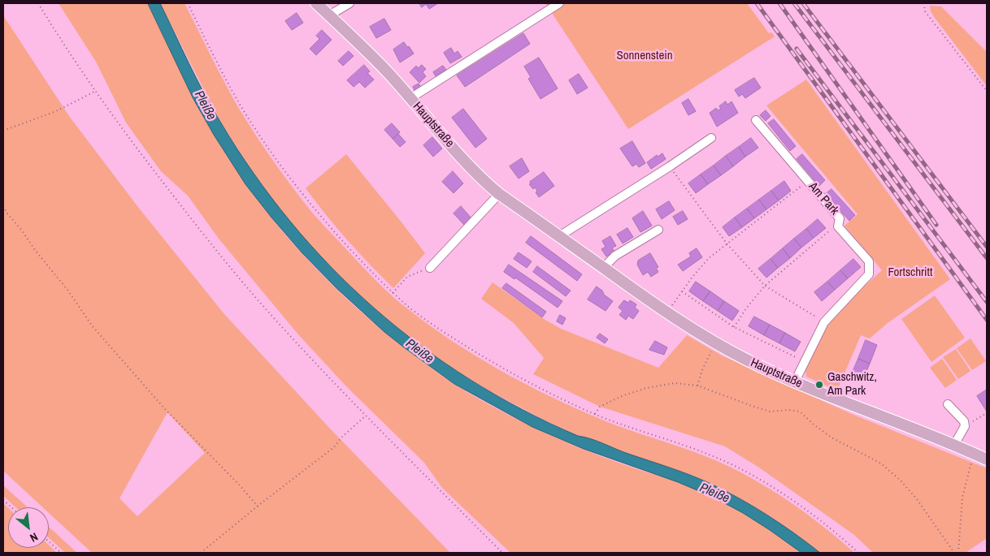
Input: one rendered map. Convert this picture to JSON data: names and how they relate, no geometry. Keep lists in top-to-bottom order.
{
  "streets": {
    "main road": ["Hauptstraße"],
    "street": ["Am Park"]
  },
  "crossings": [
    ["Hauptstraße", "Am Park"]
  ],
  "water": ["Pleiße"],
  "parks": ["Sonnenstein", "Fortschritt"],
  "places": ["Gaschwitz, Am Park"],
  "north": "bottom right"
}
